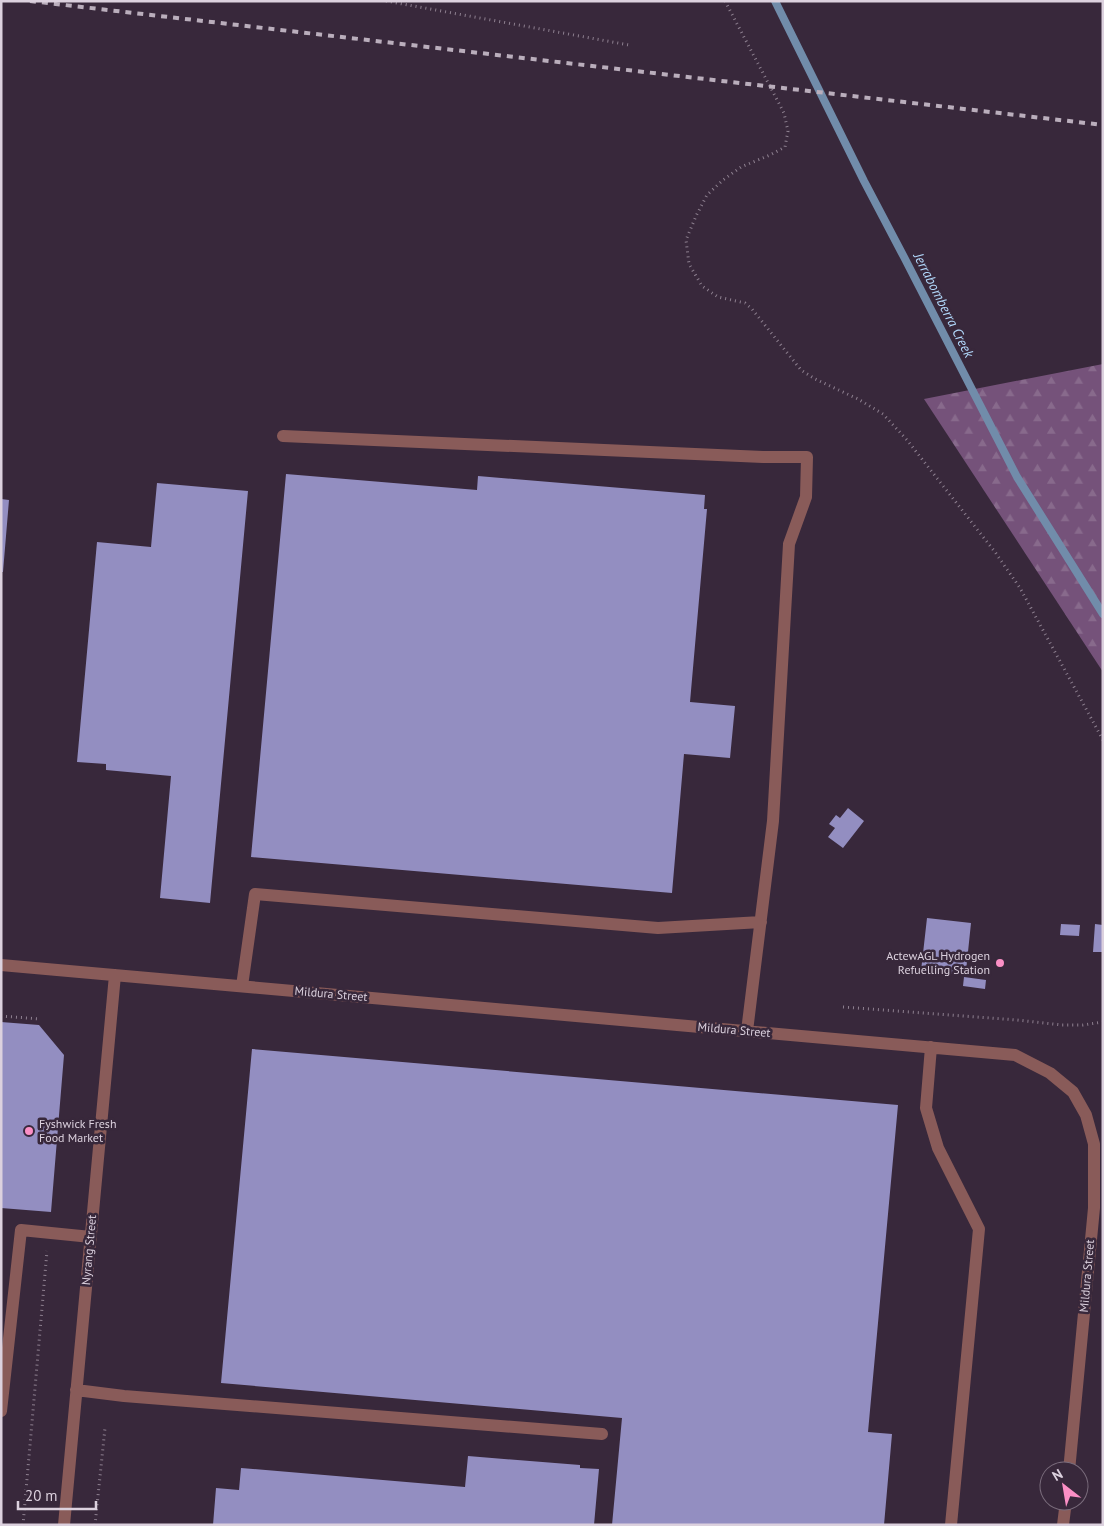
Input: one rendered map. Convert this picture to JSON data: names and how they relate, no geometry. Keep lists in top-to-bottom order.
{
  "streets": {
    "street": ["Mildura Street", "Nyrang Street"]
  },
  "crossings": [
    ["Mildura Street", "Nyrang Street"]
  ],
  "water": ["Jerrabomberra Creek"],
  "places": ["ActewAGL Hydrogen Refuelling Station", "Fyshwick Fresh Food Market"],
  "scale_bar": "20 m",
  "north": "top left"
}
